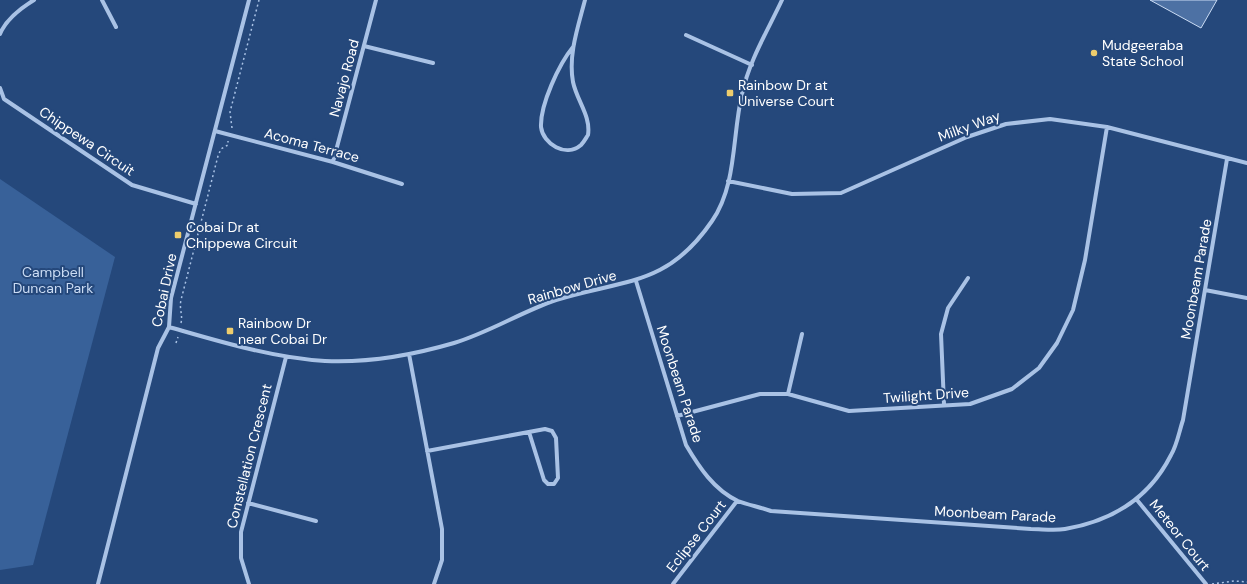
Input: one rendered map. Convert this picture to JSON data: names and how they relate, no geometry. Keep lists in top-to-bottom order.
{
  "streets": {
    "street": [
      "Navajo Road",
      "Milky Way",
      "Chippewa Circuit",
      "Acoma Terrace",
      "Moonbeam Parade",
      "Rainbow Drive",
      "Cobai Drive",
      "Twilight Drive",
      "Constellation Crescent",
      "Meteor Court",
      "Eclipse Court"
    ]
  },
  "crossings": [
    ["Navajo Road", "Acoma Terrace"],
    ["Milky Way", "Moonbeam Parade"],
    ["Milky Way", "Rainbow Drive"],
    ["Milky Way", "Twilight Drive"],
    ["Chippewa Circuit", "Cobai Drive"],
    ["Acoma Terrace", "Cobai Drive"],
    ["Moonbeam Parade", "Rainbow Drive"],
    ["Moonbeam Parade", "Twilight Drive"],
    ["Moonbeam Parade", "Meteor Court"],
    ["Moonbeam Parade", "Eclipse Court"],
    ["Rainbow Drive", "Cobai Drive"],
    ["Rainbow Drive", "Constellation Crescent"]
  ],
  "parks": ["Campbell Duncan Park"],
  "places": {
    "other": ["Mudgeeraba State School"],
    "transit": ["Rainbow Dr at Universe Court", "Cobai Dr at Chippewa Circuit", "Rainbow Dr near Cobai Dr"]
  }
}
